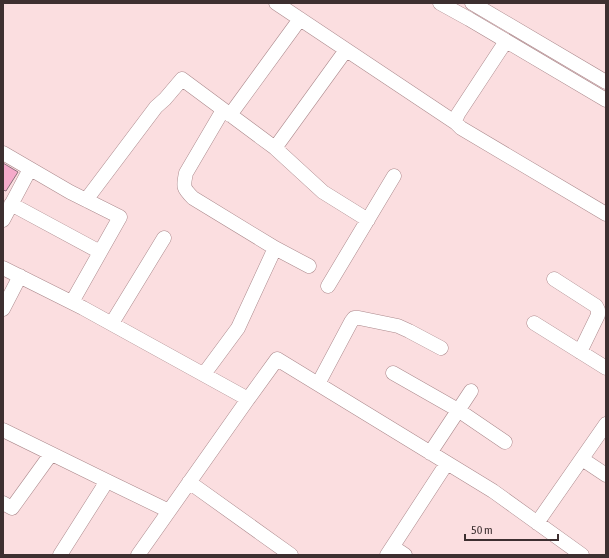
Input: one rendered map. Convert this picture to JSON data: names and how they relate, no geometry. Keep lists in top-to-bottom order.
{
  "scale_bar": "50 m"
}
